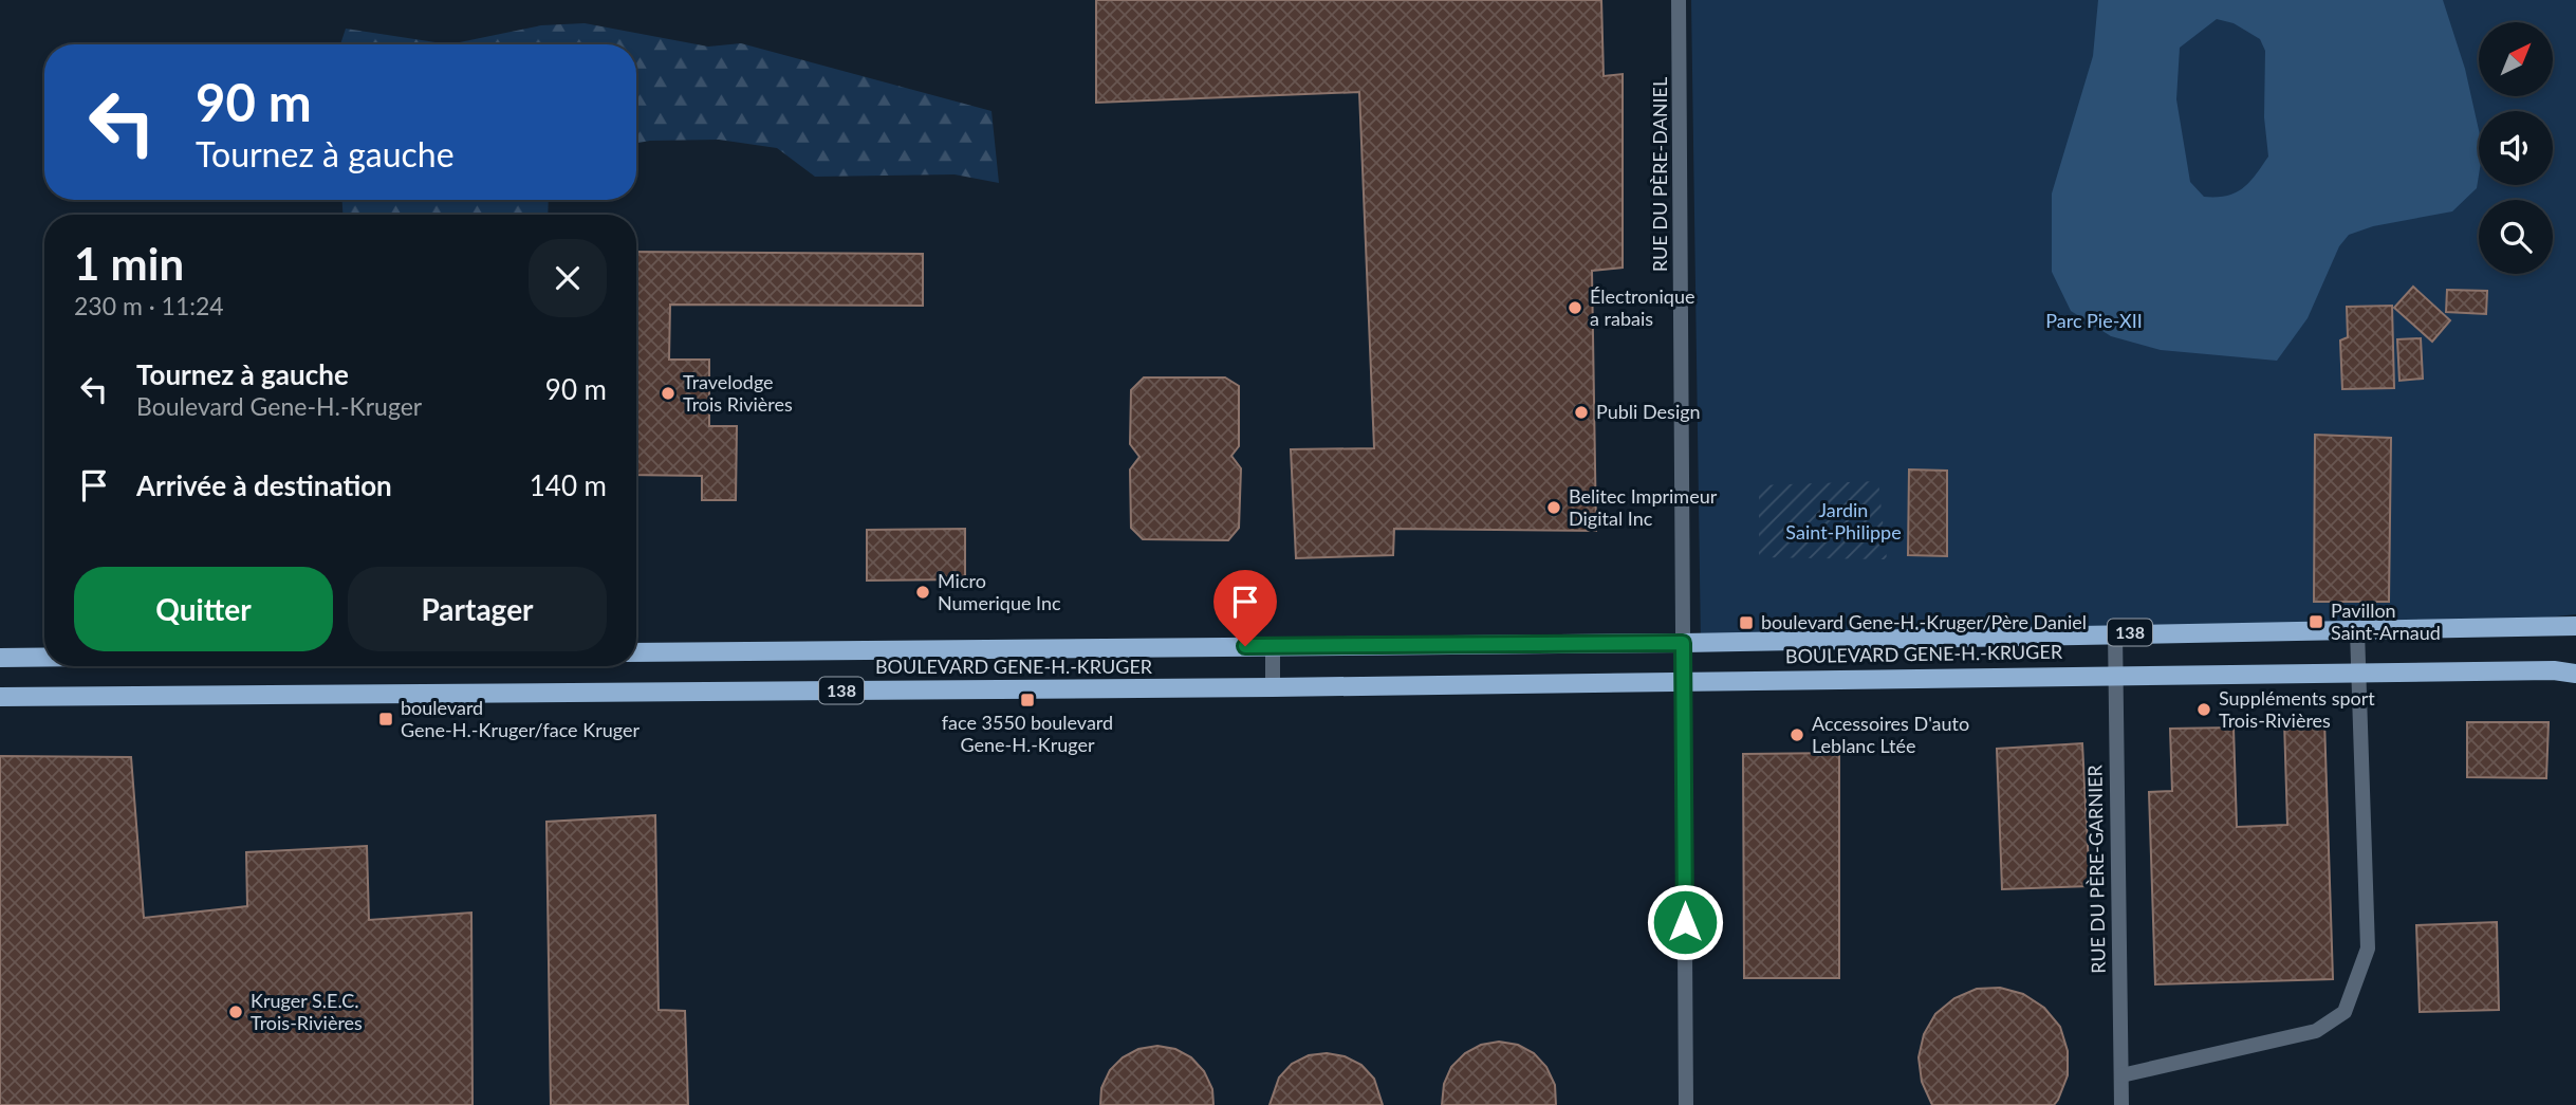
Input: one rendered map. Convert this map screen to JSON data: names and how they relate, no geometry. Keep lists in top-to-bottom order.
{
  "streets": {
    "main road": ["138", "BOULEVARD GENE-H.-KRUGER"],
    "street": ["RUE DU PÈRE-DANIEL", "RUE DU PÈRE-GARNIER"]
  },
  "crossings": [
    ["RUE DU PÈRE-DANIEL", "BOULEVARD GENE-H.-KRUGER"],
    ["BOULEVARD GENE-H.-KRUGER", "RUE DU PÈRE-GARNIER"]
  ],
  "parks": ["Parc Pie-XII", "Jardin Saint-Philippe"],
  "places": {
    "other": [
      "Électronique a rabais",
      "Travelodge Trois Rivières",
      "Publi Design",
      "Belitec Imprimeur Digital Inc",
      "Micro Numerique Inc",
      "Suppléments sport Trois-Rivières",
      "Accessoires D'auto Leblanc Ltée",
      "Kruger S.E.C. Trois-Rivières"
    ],
    "transit": [
      "Pavillon Saint-Arnaud",
      "boulevard Gene-H.-Kruger/Père Daniel",
      "face 3550 boulevard Gene-H.-Kruger",
      "boulevard Gene-H.-Kruger/face Kruger"
    ]
  },
  "north": "top right",
  "page": {
    "turn": ["90 m", "Tournez à gauche"],
    "heading": ["1 min", "230 m · 11:24"],
    "list": [
      {
        "name": "Tournez à gauche",
        "note": "Boulevard Gene-H.-Kruger",
        "value": "90 m"
      },
      {
        "name": "Arrivée à destination",
        "value": "140 m"
      }
    ],
    "buttons": ["Quitter", "Partager"]
  }
}
